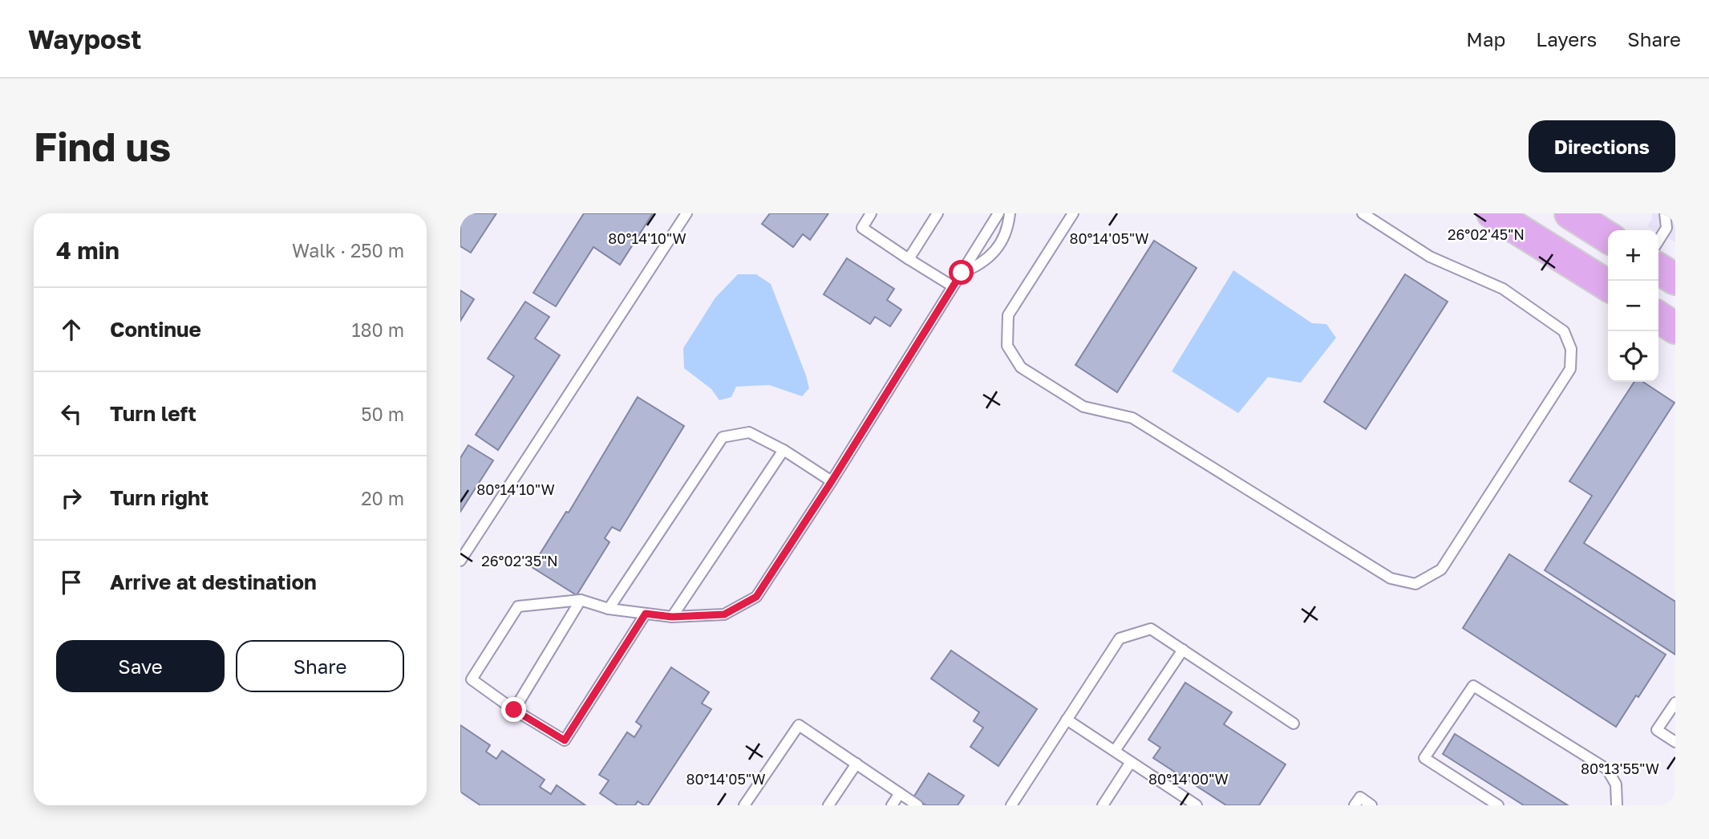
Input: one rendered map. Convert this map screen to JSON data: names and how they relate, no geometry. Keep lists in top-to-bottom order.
{
  "page": {
    "header": "Waypost",
    "nav": ["Map", "Layers", "Share"],
    "buttons": [
      "Directions",
      ["Save", "Share"]
    ],
    "title": "Find us",
    "heading": ["4 min", "Walk · 250 m"],
    "map_buttons": ["+", "−"],
    "list": [
      ["Continue", "180 m"],
      ["Turn left", "50 m"],
      ["Turn right", "20 m"],
      "Arrive at destination"
    ]
  },
  "coordinates": [
    "26°02'45\"N",
    "80°14'10\"W",
    "80°14'05\"W",
    "26°02'35\"N",
    "80°13'55\"W",
    "80°14'00\"W"
  ]
}
